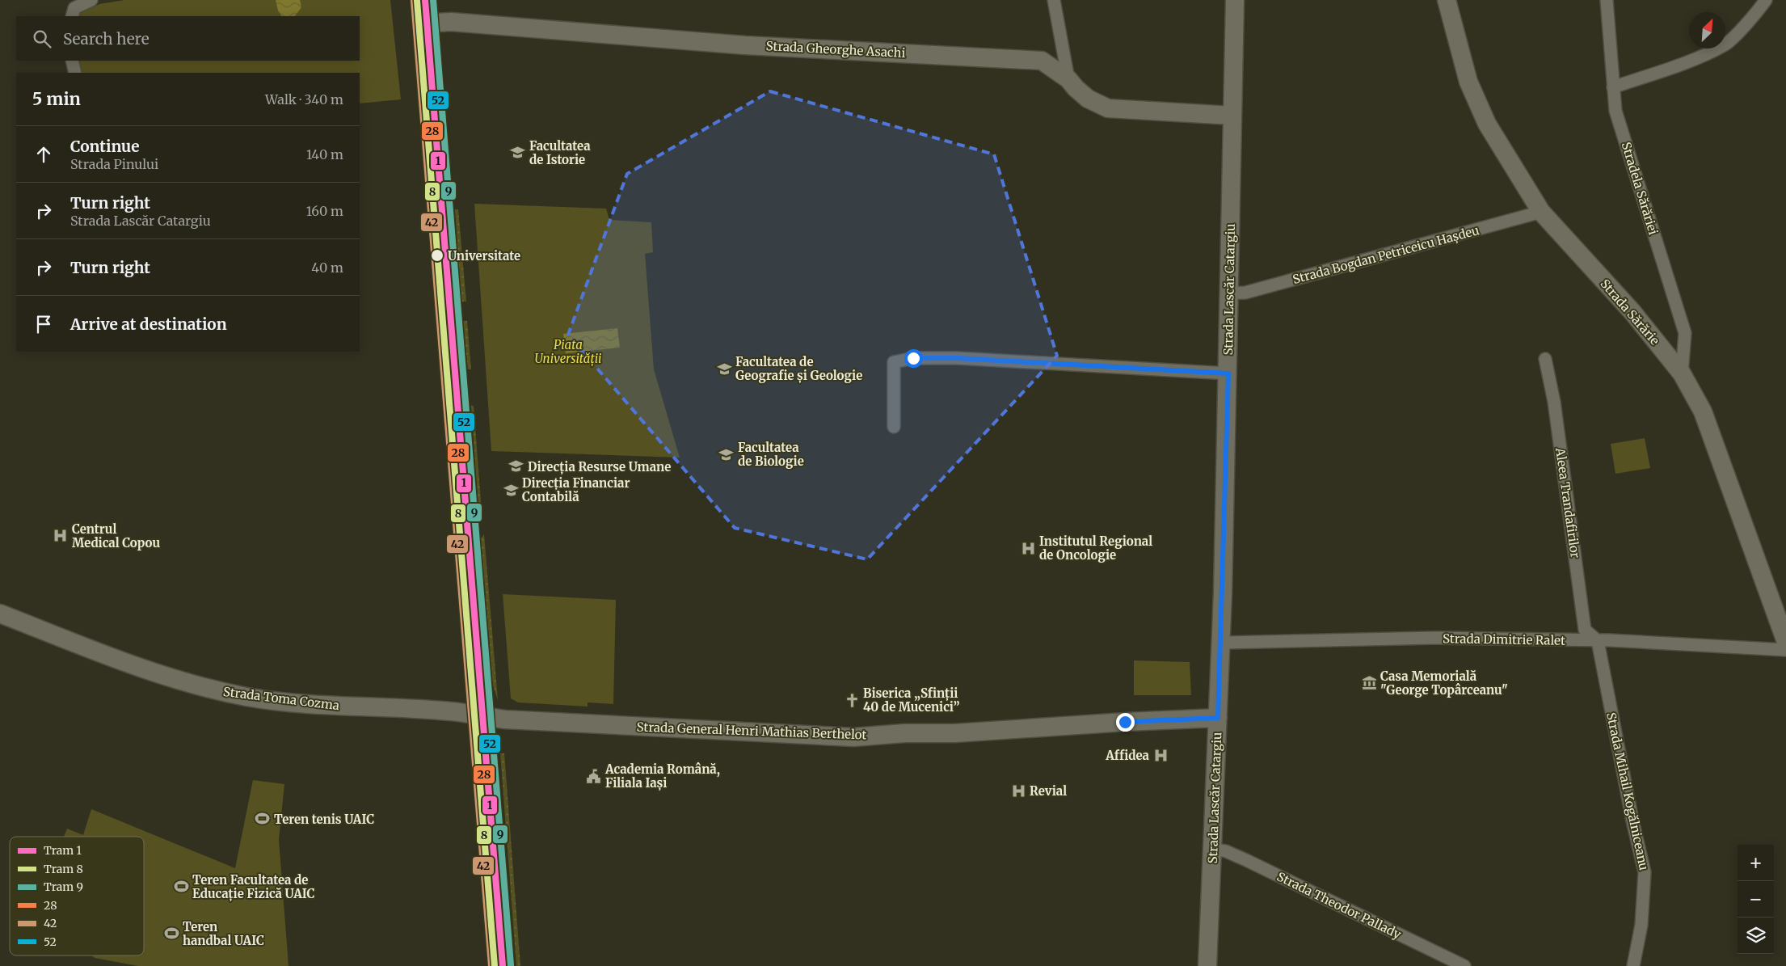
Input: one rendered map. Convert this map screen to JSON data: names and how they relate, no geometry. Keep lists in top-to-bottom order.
{
  "streets": {
    "street": [
      "Strada Gheorghe Asachi",
      "Stradela Sărăriei",
      "Strada Bogdan Petriceicu Hașdeu",
      "Strada Lascăr Catargiu",
      "Strada Sărărie",
      "Aleea Trandafirilor",
      "Strada Dimitrie Ralet",
      "Strada Toma Cozma",
      "Strada General Henri Mathias Berthelot",
      "Strada Mihail Kogălniceanu",
      "Strada Theodor Pallady"
    ]
  },
  "crossings": [
    ["Strada Gheorghe Asachi", "Strada Lascăr Catargiu"],
    ["Stradela Sărăriei", "Strada Sărărie"],
    ["Strada Bogdan Petriceicu Hașdeu", "Strada Lascăr Catargiu"],
    ["Strada Bogdan Petriceicu Hașdeu", "Strada Sărărie"],
    ["Strada Lascăr Catargiu", "Strada Dimitrie Ralet"],
    ["Strada Lascăr Catargiu", "Strada General Henri Mathias Berthelot"],
    ["Strada Lascăr Catargiu", "Strada Theodor Pallady"],
    ["Aleea Trandafirilor", "Strada Dimitrie Ralet"],
    ["Aleea Trandafirilor", "Strada Mihail Kogălniceanu"],
    ["Strada Dimitrie Ralet", "Strada Mihail Kogălniceanu"],
    ["Strada Toma Cozma", "Strada General Henri Mathias Berthelot"]
  ],
  "parks": ["Piata Universității"],
  "places": {
    "school or university": [
      "Facultatea de Istorie",
      "Facultatea de Geografie și Geologie",
      "Facultatea de Biologie",
      "Direcția Resurse Umane",
      "Direcția Financiar Contabilă"
    ],
    "other": ["Universitate"],
    "hospital": [
      "Centrul Medical Copou",
      "Institutul Regional de Oncologie",
      "Affidea",
      "Revial"
    ],
    "museum": ["Casa Memorială \"George Topârceanu\""],
    "church": ["Biserica „Sfinții 40 de Mucenici”"],
    "public building": ["Academia Română, Filiala Iași"],
    "sports": ["Teren tenis UAIC", "Teren Facultatea de Educație Fizică UAIC", "Teren handbal UAIC"]
  },
  "lines": [
    "tram line 1",
    "tram line 9",
    "transit line 28",
    "transit line 52",
    "tram line 8",
    "transit line 42"
  ],
  "legend": [
    "Tram 1",
    "Tram 8",
    "Tram 9",
    "28",
    "42",
    "52"
  ],
  "north": "top right",
  "page": {
    "search": "Search here",
    "heading": ["5 min", "Walk · 340 m"],
    "list": [
      ["Continue", "Strada Pinului", "140 m"],
      ["Turn right", "Strada Lascăr Catargiu", "160 m"],
      ["Turn right", "40 m"],
      "Arrive at destination"
    ],
    "map_buttons": ["+", "−"]
  }
}
